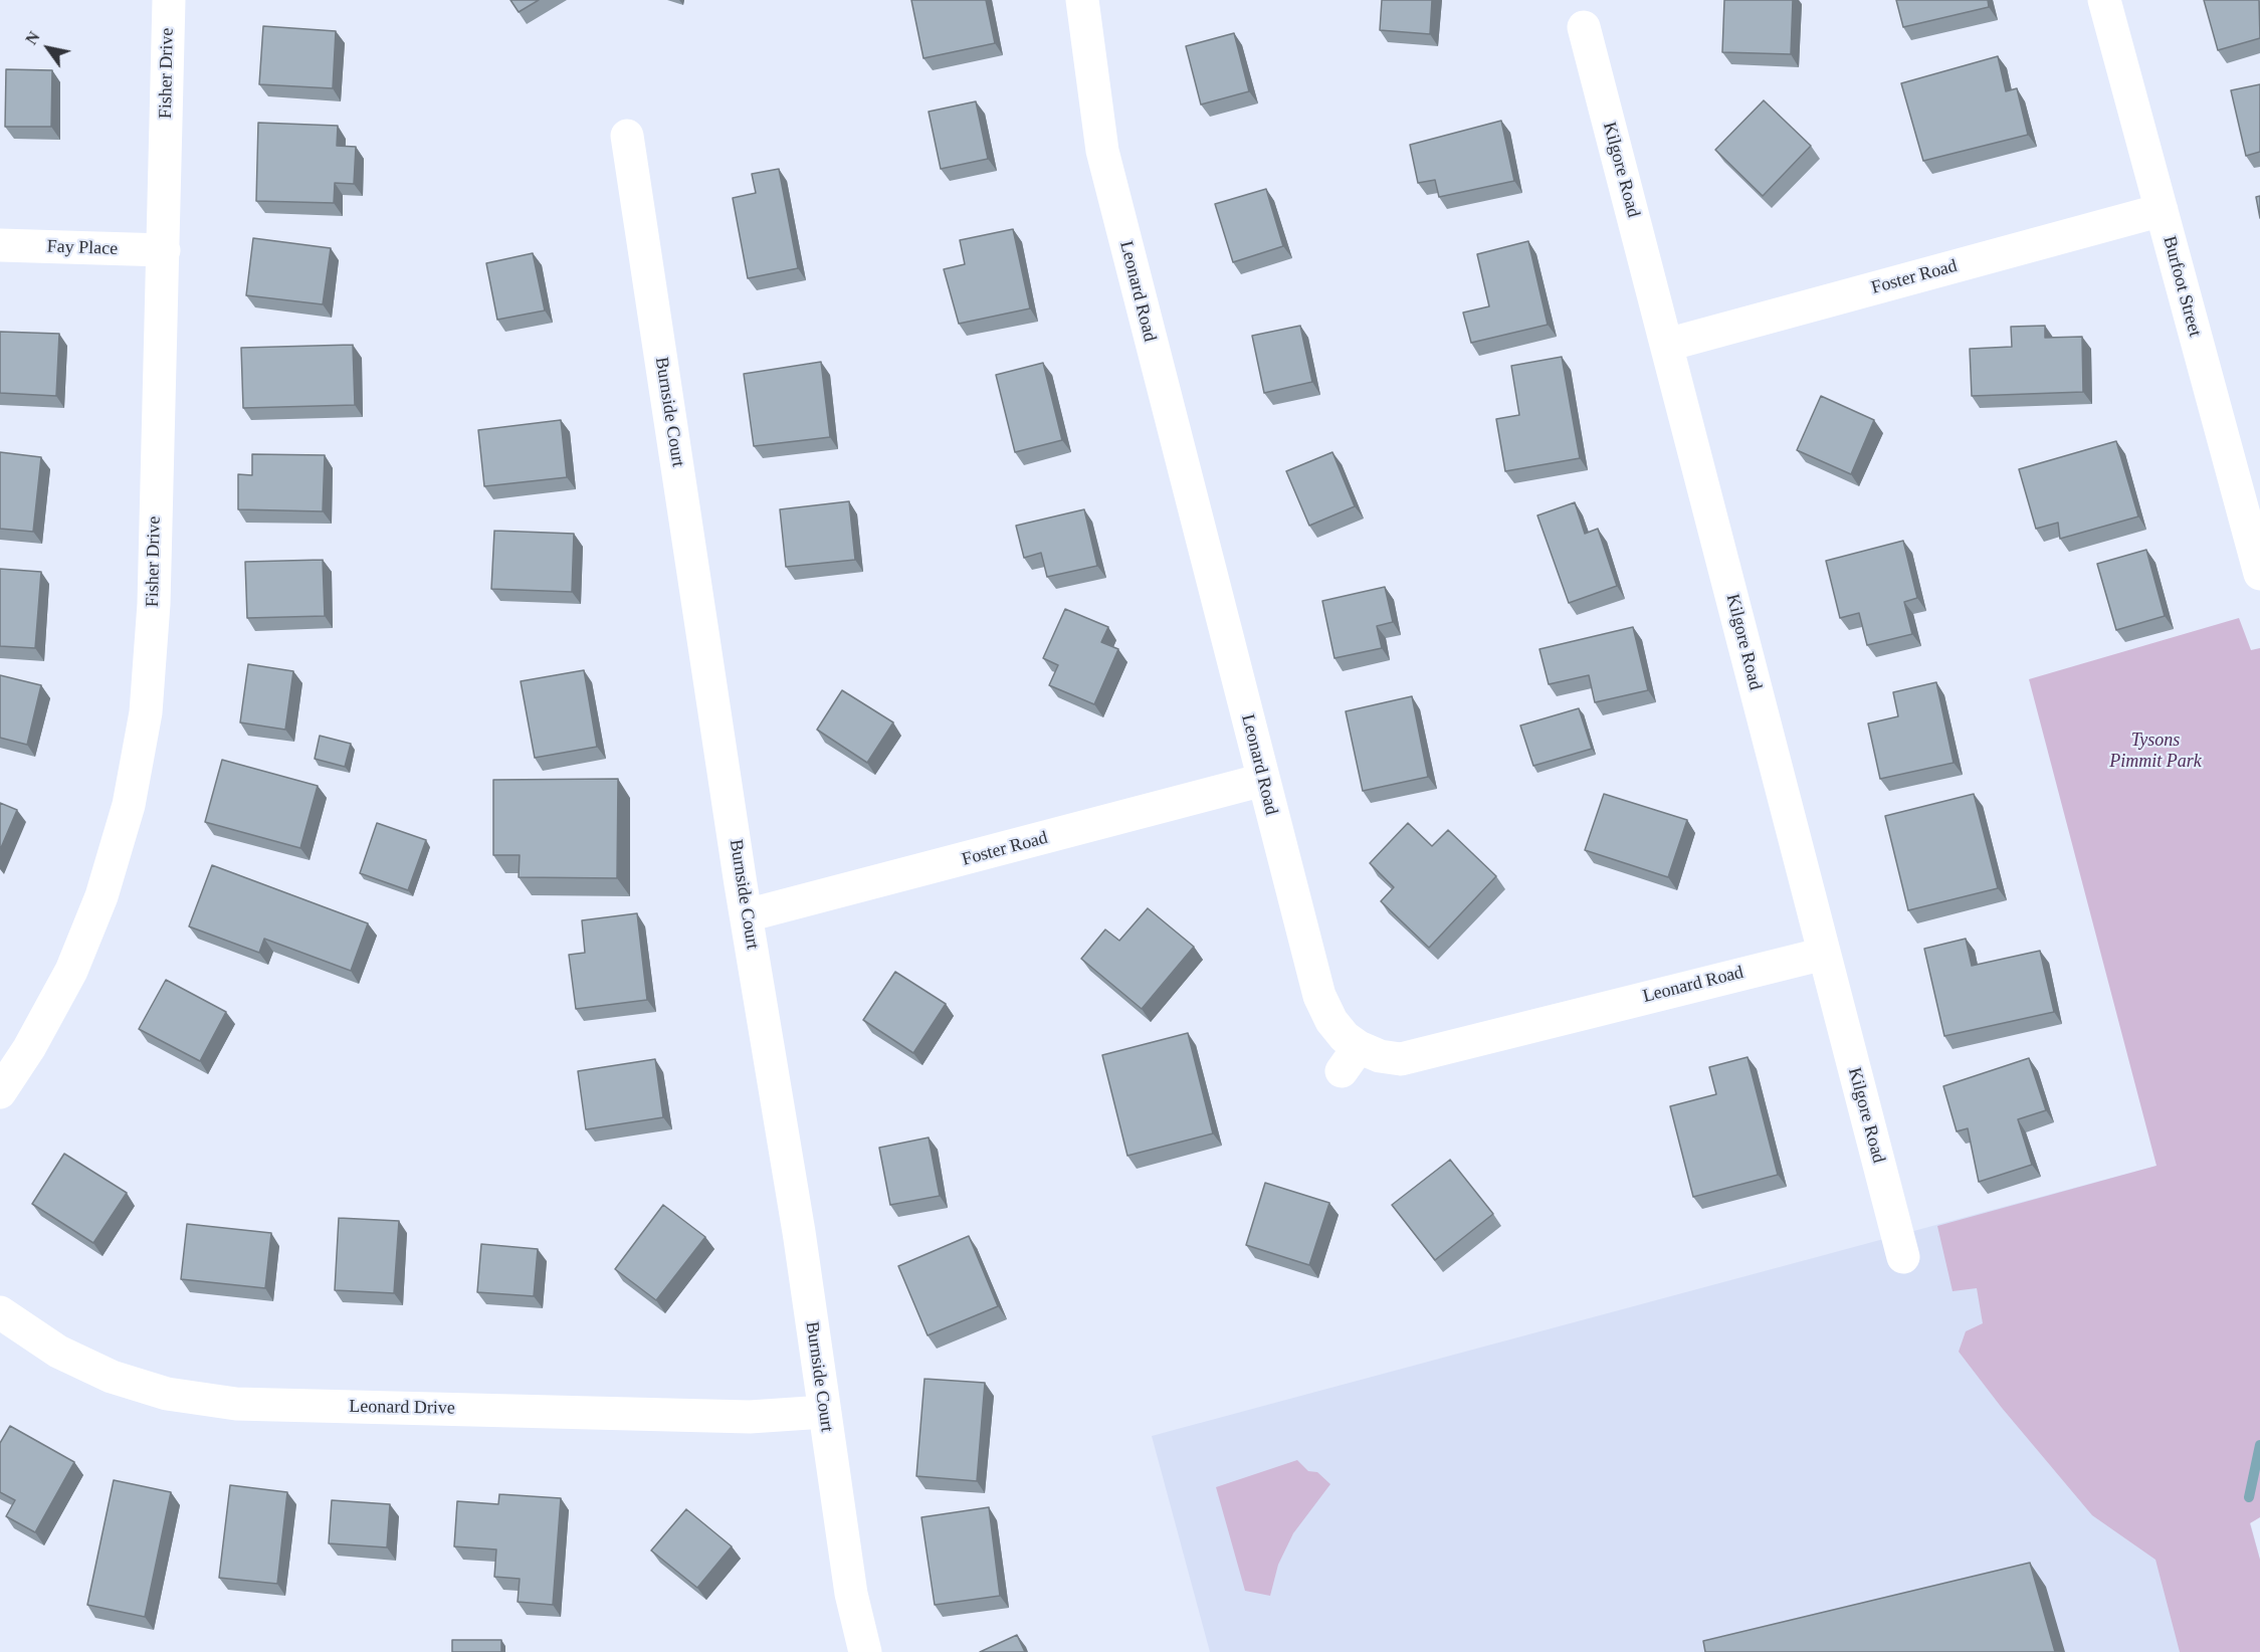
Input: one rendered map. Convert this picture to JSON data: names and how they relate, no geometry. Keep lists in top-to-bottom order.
{
  "streets": {
    "street": [
      "Fisher Drive",
      "Kilgore Road",
      "Fay Place",
      "Foster Road",
      "Burfoot Street",
      "Leonard Road",
      "Burnside Court",
      "Leonard Drive"
    ]
  },
  "crossings": [
    ["Fisher Drive", "Fay Place"],
    ["Kilgore Road", "Foster Road"],
    ["Kilgore Road", "Leonard Road"],
    ["Foster Road", "Burfoot Street"],
    ["Foster Road", "Leonard Road"],
    ["Foster Road", "Burnside Court"],
    ["Burnside Court", "Leonard Drive"]
  ],
  "parks": ["Tysons Pimmit Park"],
  "north": "top left"
}
